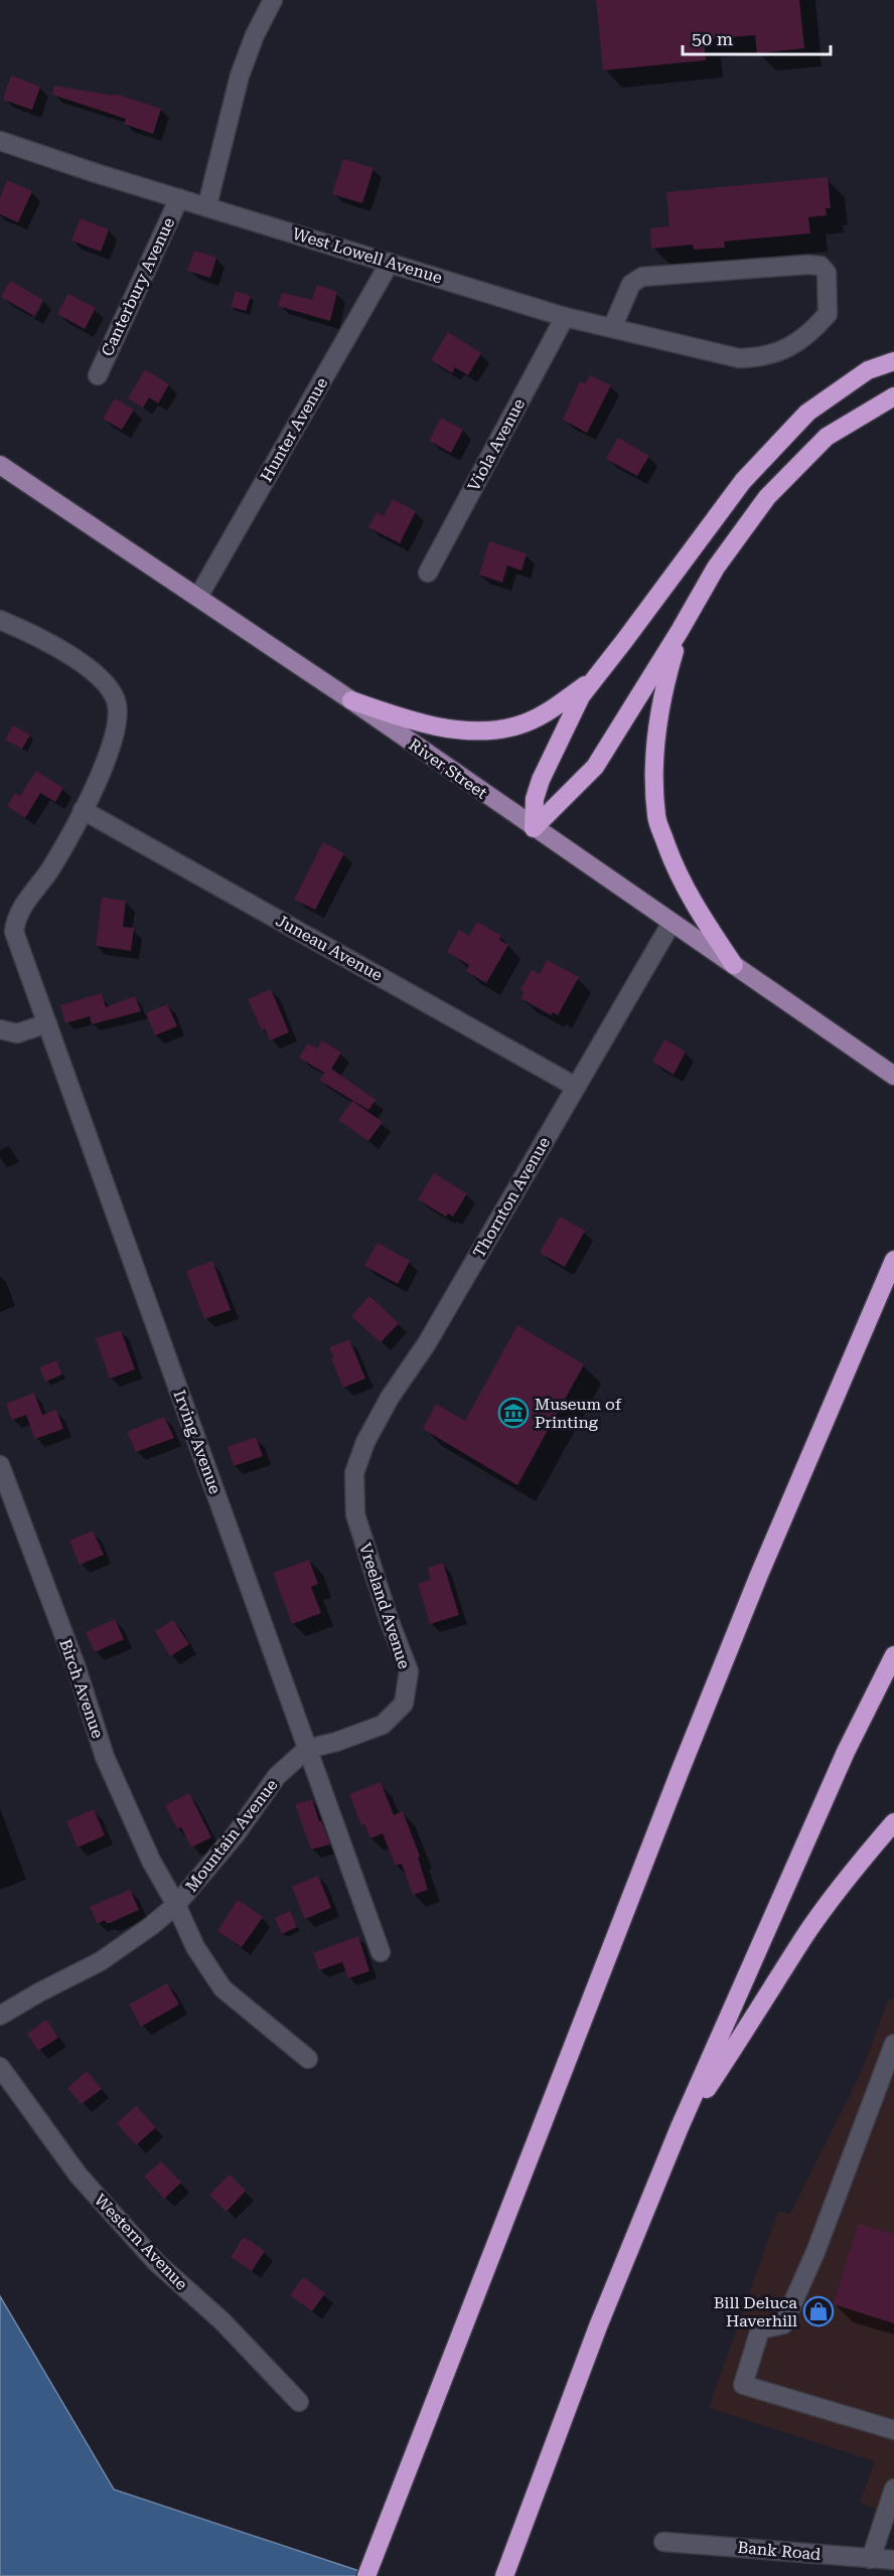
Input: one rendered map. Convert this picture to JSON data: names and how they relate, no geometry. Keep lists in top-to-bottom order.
{
  "streets": {
    "main road": ["River Street"],
    "street": [
      "West Lowell Avenue",
      "Canterbury Avenue",
      "Hunter Avenue",
      "Viola Avenue",
      "Juneau Avenue",
      "Thornton Avenue",
      "Irving Avenue",
      "Vreeland Avenue",
      "Birch Avenue",
      "Mountain Avenue",
      "Western Avenue",
      "Bank Road"
    ]
  },
  "crossings": [
    ["West Lowell Avenue", "Canterbury Avenue"],
    ["West Lowell Avenue", "Hunter Avenue"],
    ["West Lowell Avenue", "Viola Avenue"],
    ["Hunter Avenue", "River Street"],
    ["River Street", "Thornton Avenue"],
    ["Juneau Avenue", "Thornton Avenue"],
    ["Thornton Avenue", "Vreeland Avenue"],
    ["Irving Avenue", "Vreeland Avenue"],
    ["Irving Avenue", "Mountain Avenue"],
    ["Vreeland Avenue", "Mountain Avenue"],
    ["Birch Avenue", "Mountain Avenue"]
  ],
  "places": {
    "museum": ["Museum of Printing"],
    "shop": ["Bill Deluca Haverhill"]
  },
  "scale_bar": "50 m"
}
